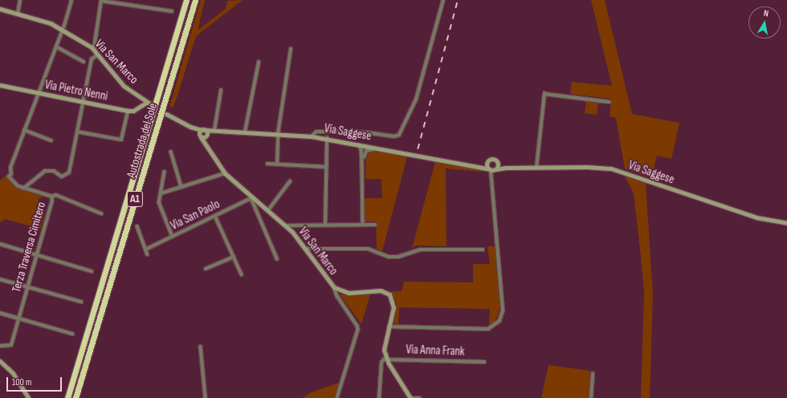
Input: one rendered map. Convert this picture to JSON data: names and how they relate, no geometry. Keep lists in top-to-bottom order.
{
  "streets": {
    "highway": ["Autostrada del Sole", "A1"],
    "main road": ["Via San Marco", "Via Pietro Nenni", "Via Saggese"],
    "street": ["Via San Paolo", "Terza Traversa Cimitero", "Via Anna Frank"]
  },
  "crossings": [
    ["Via San Marco", "Via Pietro Nenni"],
    ["Via San Marco", "Via Saggese"],
    ["Via San Marco", "Via San Paolo"],
    ["Via San Marco", "Via Anna Frank"]
  ],
  "scale_bar": "100 m",
  "north": "top"
}
